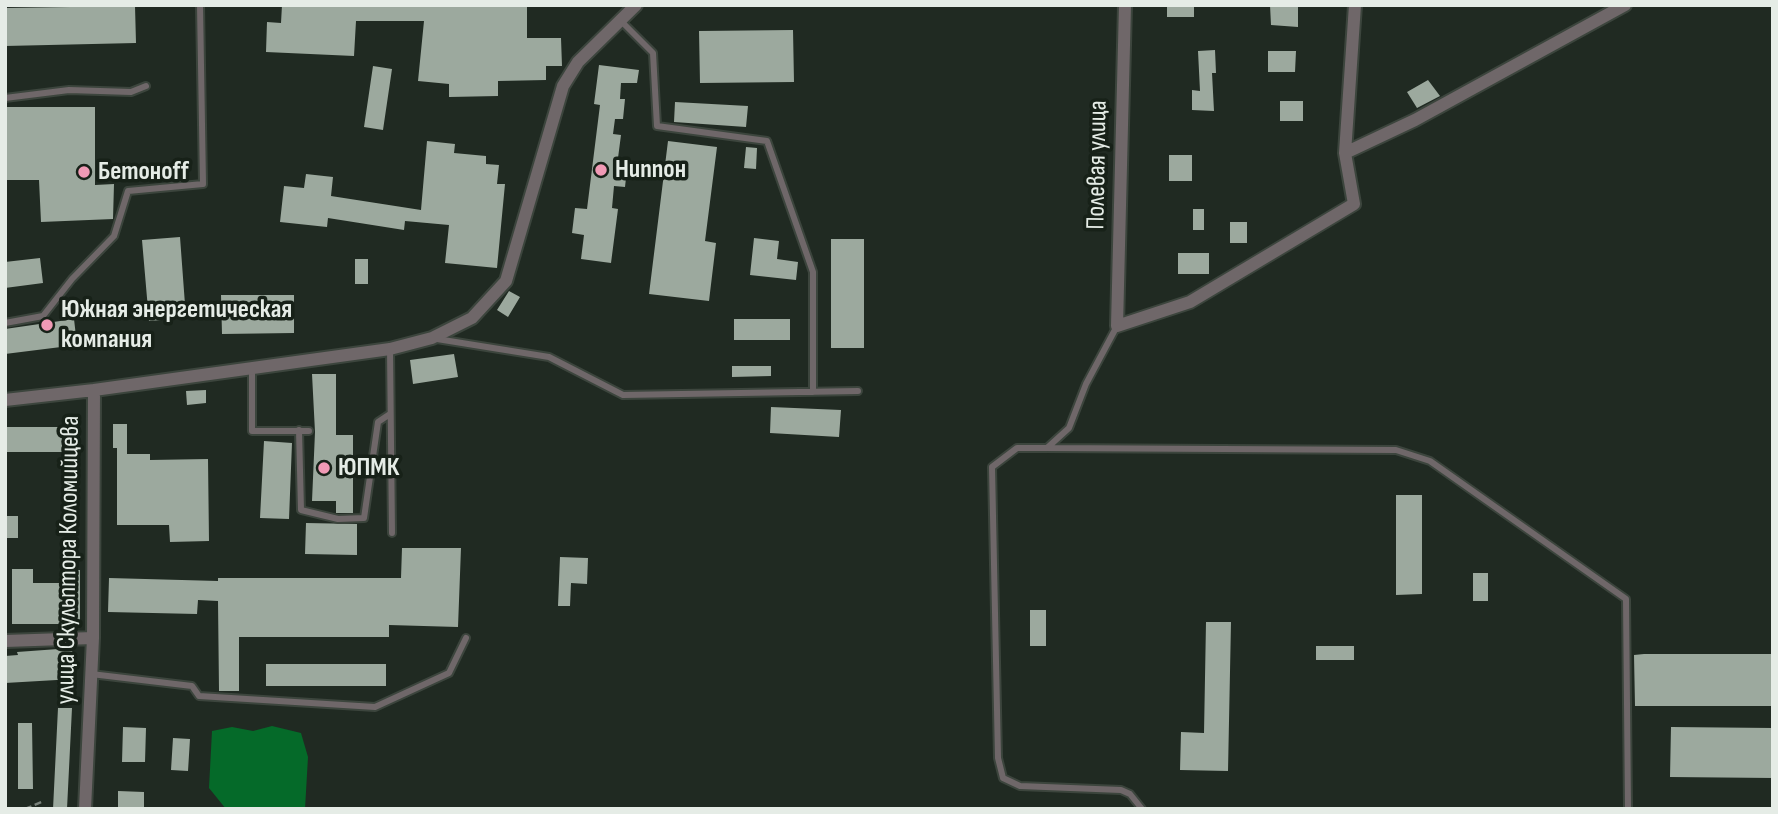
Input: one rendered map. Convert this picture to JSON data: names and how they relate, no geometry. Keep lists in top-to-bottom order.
{
  "streets": {
    "street": ["Полевая улица", "улица Скульптора Коломийцева"]
  },
  "places": [
    "Ниппон",
    "Бетонoff",
    "Южная энергетическая компания",
    "ЮПМК"
  ]
}
